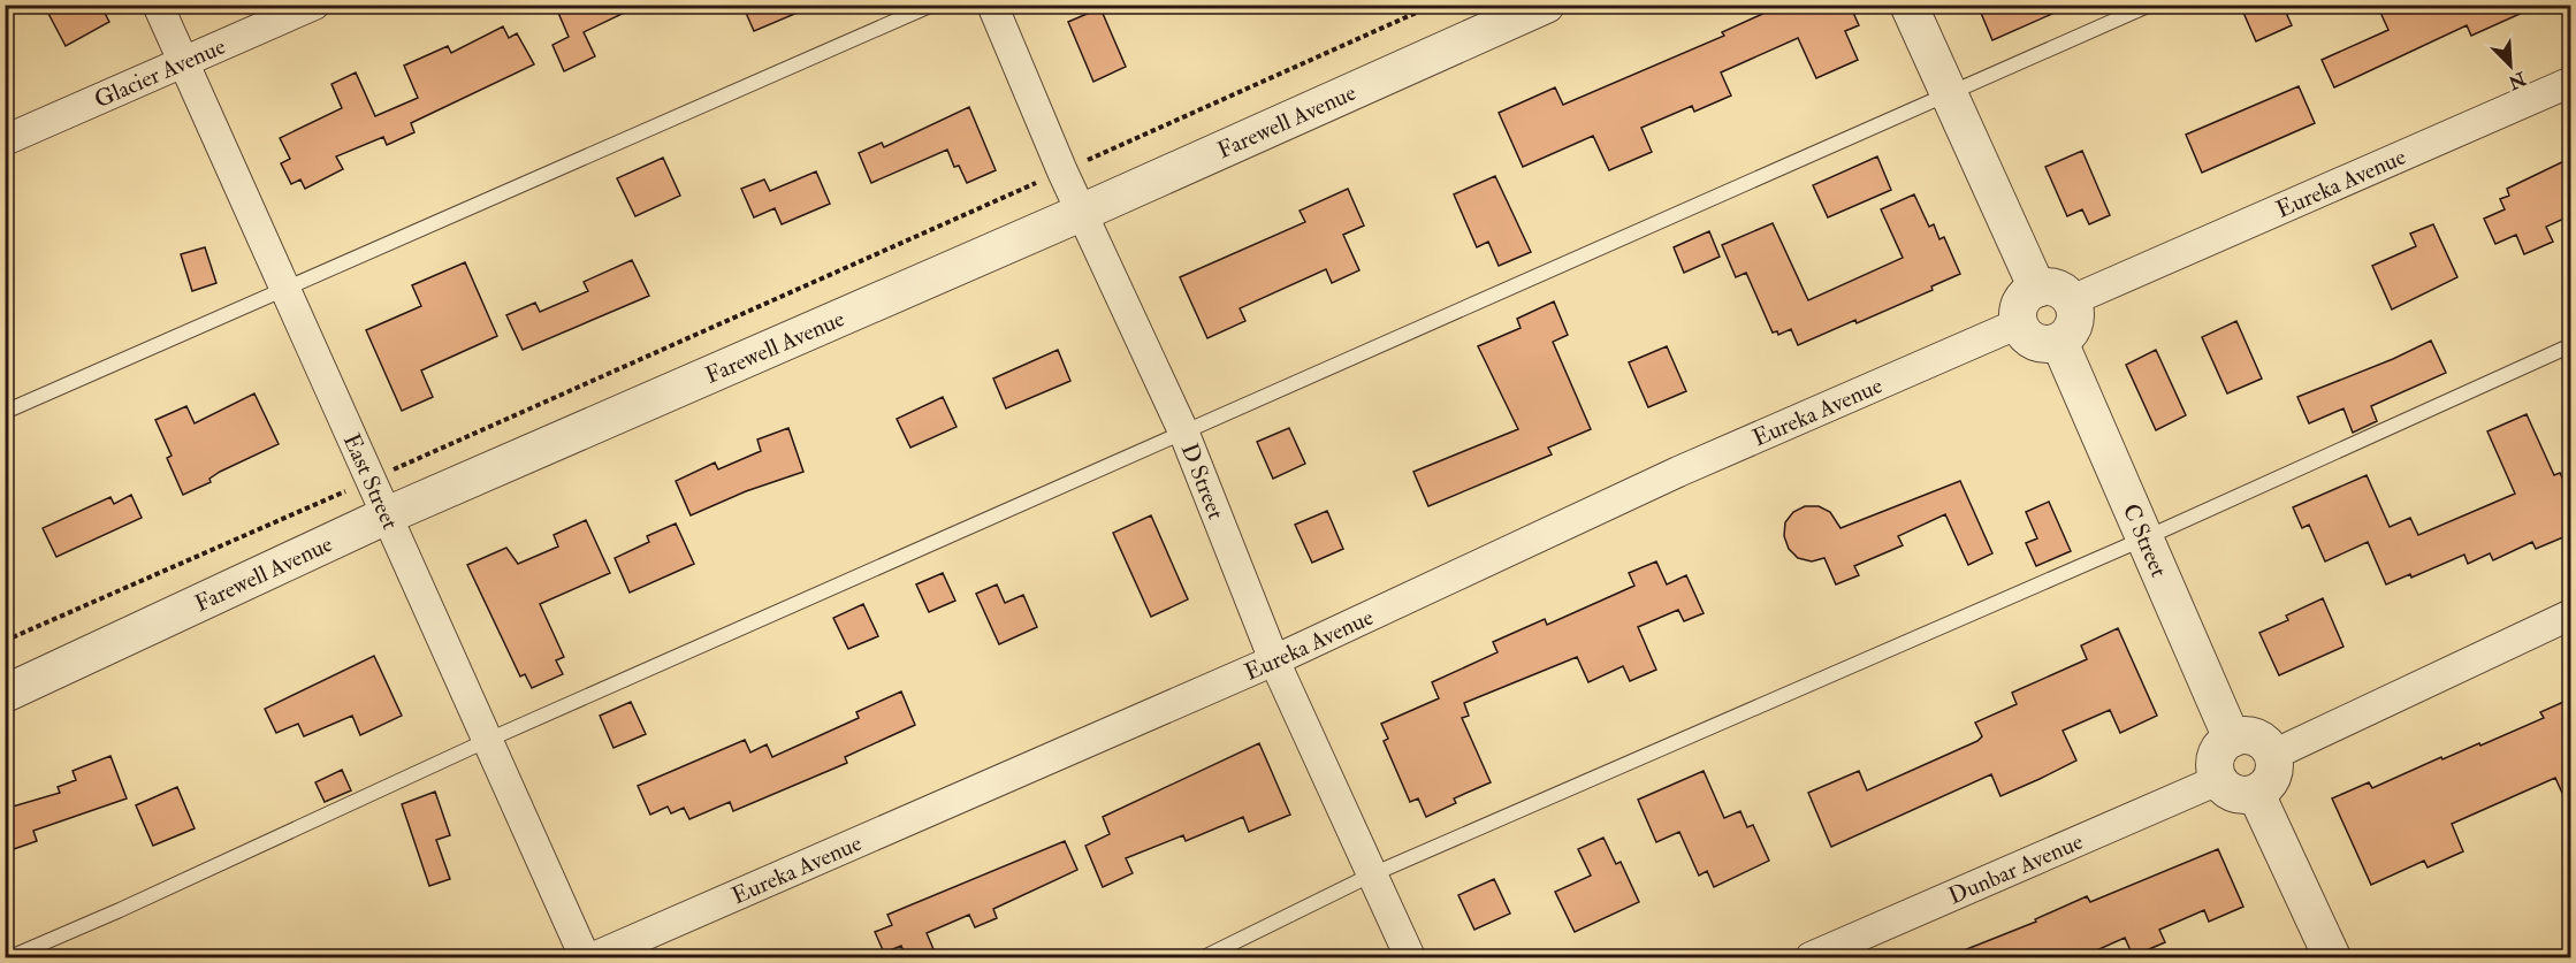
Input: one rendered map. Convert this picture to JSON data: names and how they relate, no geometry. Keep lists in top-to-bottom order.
{
  "streets": {
    "street": [
      "Glacier Avenue",
      "Farewell Avenue",
      "Eureka Avenue",
      "East Street",
      "D Street",
      "C Street",
      "Dunbar Avenue"
    ]
  },
  "crossings": [
    ["Glacier Avenue", "East Street"],
    ["Farewell Avenue", "East Street"],
    ["Farewell Avenue", "D Street"],
    ["Eureka Avenue", "D Street"],
    ["Eureka Avenue", "C Street"],
    ["C Street", "Dunbar Avenue"]
  ],
  "north": "bottom right"
}
